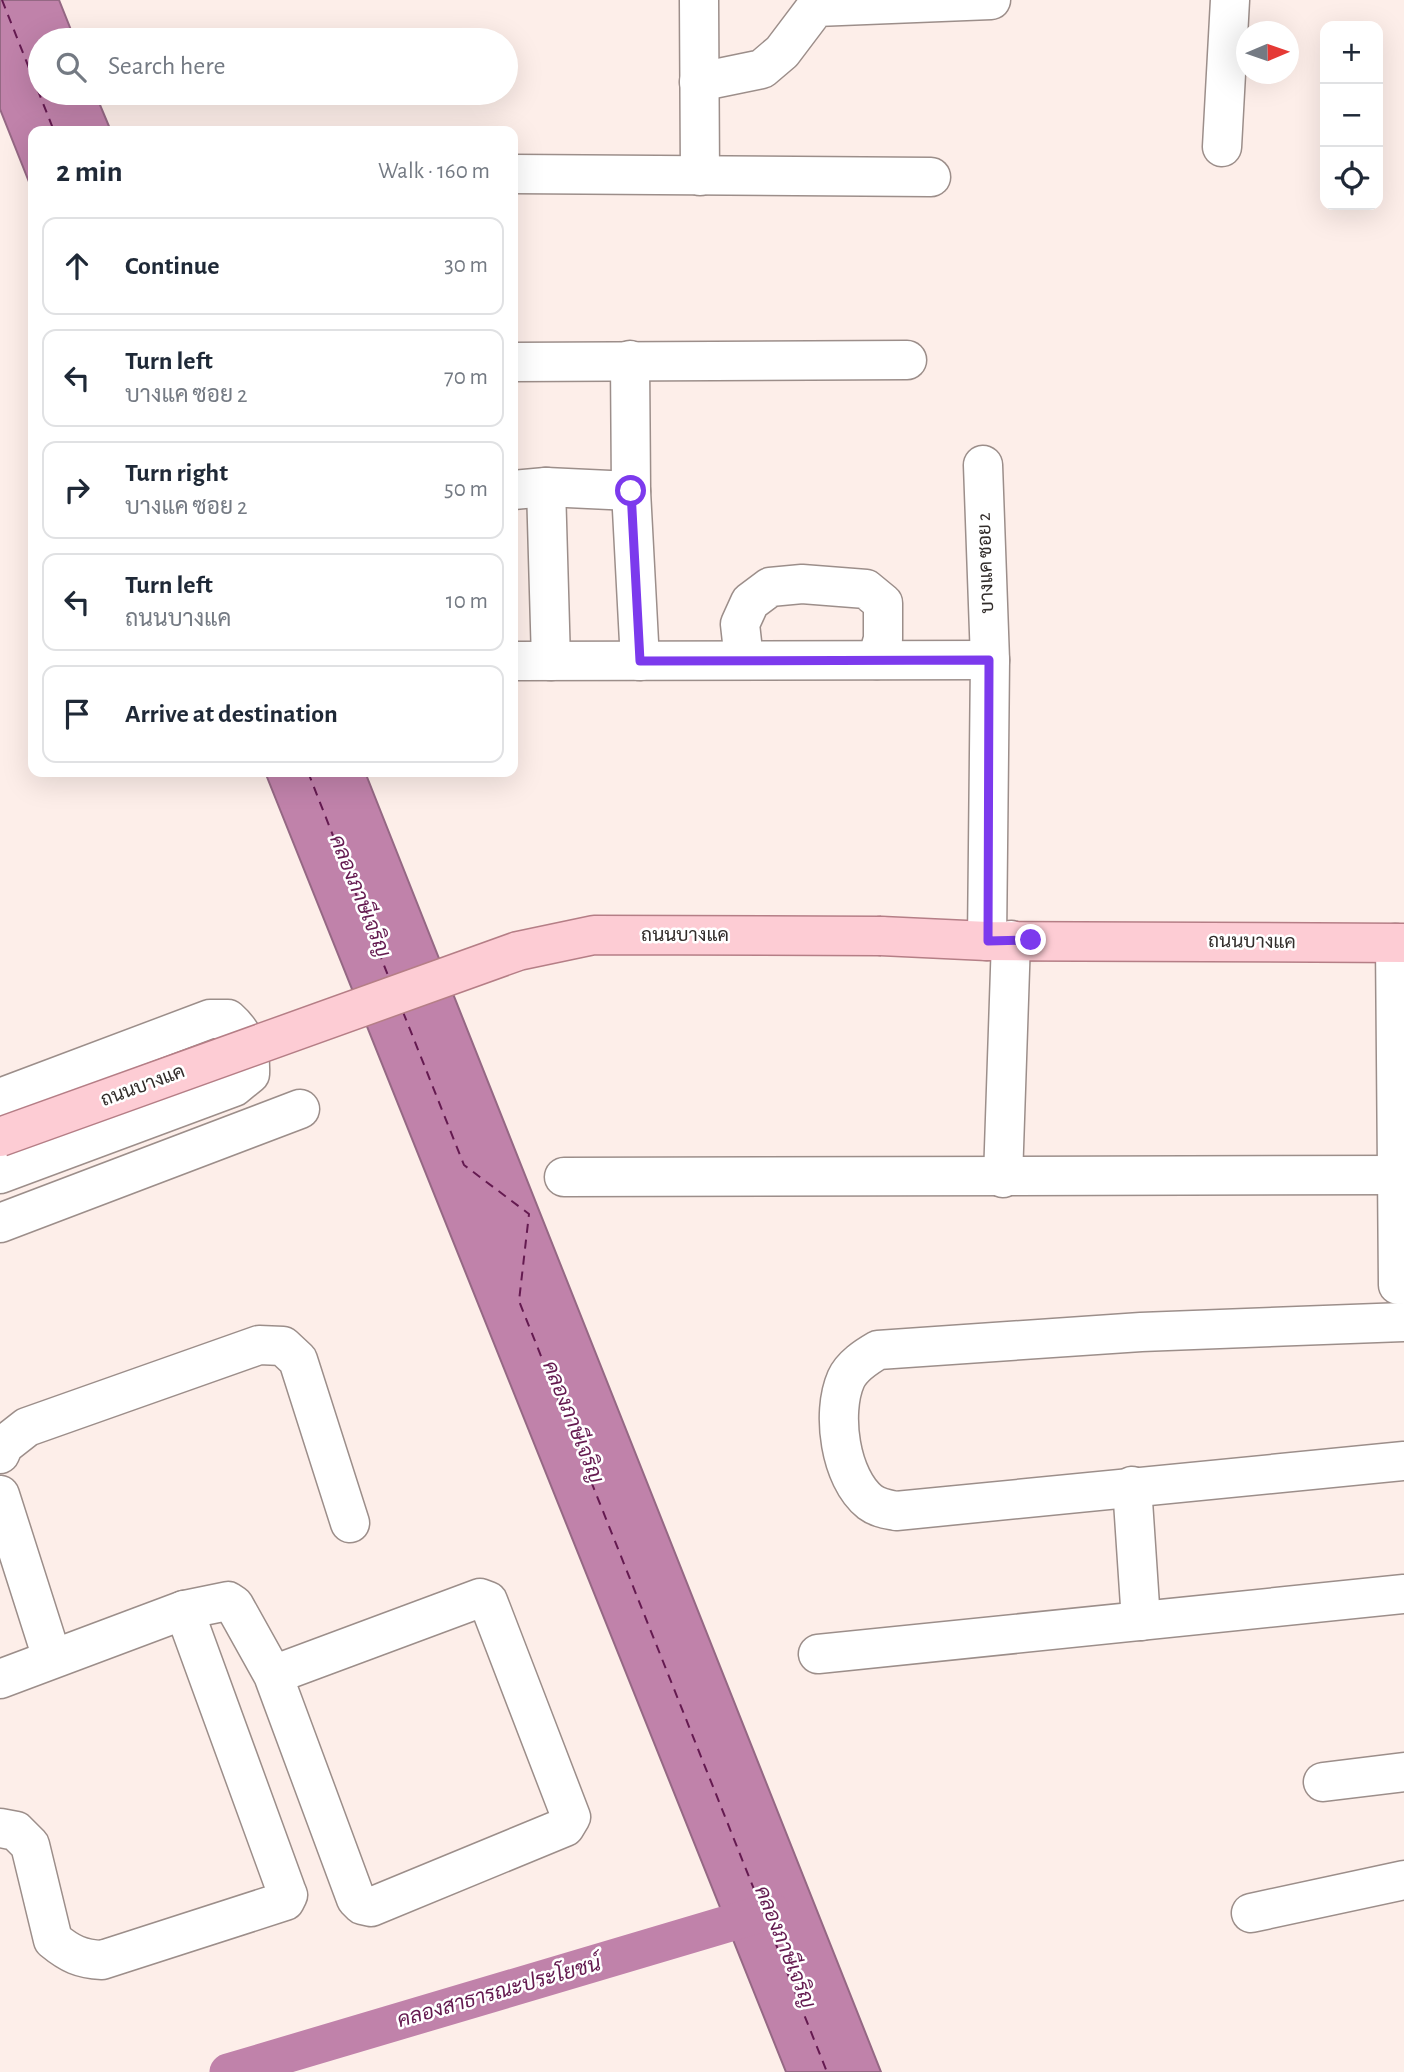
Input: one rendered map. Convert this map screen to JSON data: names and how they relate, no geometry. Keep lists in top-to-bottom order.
{
  "streets": {
    "main road": ["ถนนบางแค"],
    "street": ["บางแค ซอย 2"]
  },
  "crossings": [
    ["บางแค ซอย 2", "ถนนบางแค"]
  ],
  "water": ["คลองภาษีเจริญ", "คลองสาธารณะประโยชน์"],
  "north": "right",
  "page": {
    "map_buttons": ["+", "−"],
    "search": "Search here",
    "heading": ["2 min", "Walk · 160 m"],
    "list": [
      ["Continue", "30 m"],
      ["Turn left", "บางแค ซอย 2", "70 m"],
      ["Turn right", "บางแค ซอย 2", "50 m"],
      ["Turn left", "ถนนบางแค", "10 m"],
      "Arrive at destination"
    ]
  }
}
